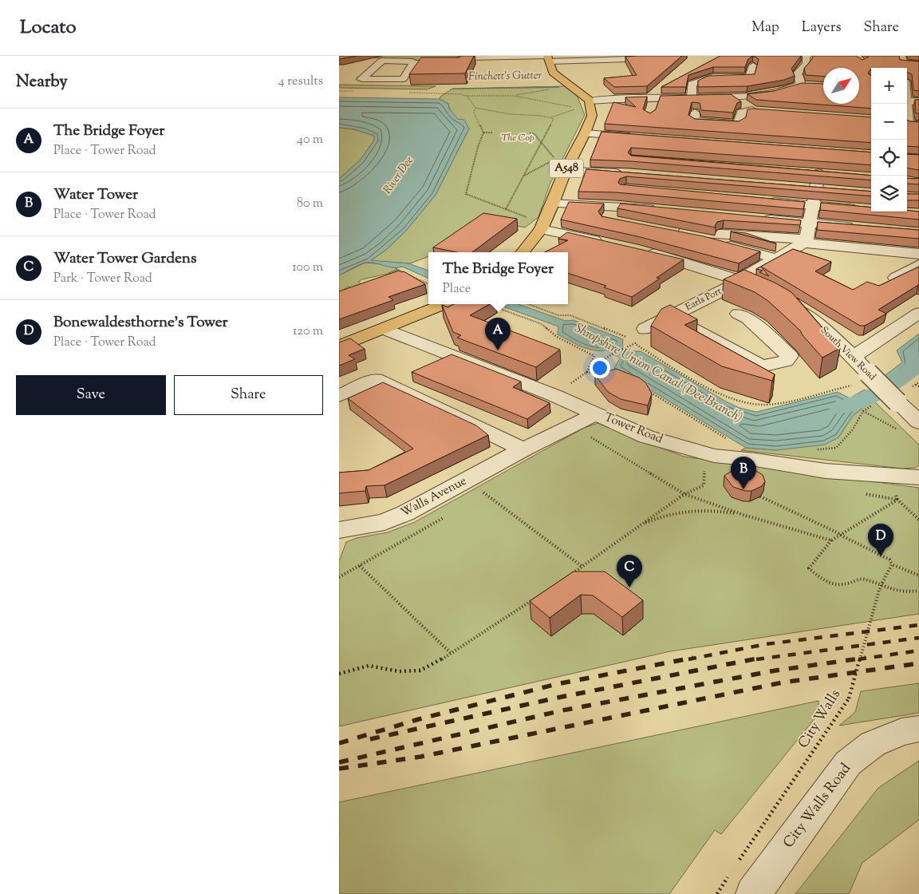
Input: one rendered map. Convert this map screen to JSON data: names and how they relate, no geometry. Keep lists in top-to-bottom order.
{
  "streets": {
    "main road": ["A548"],
    "street": [
      "Earls Port",
      "South View Road",
      "Tower Road",
      "Walls Avenue",
      "City Walls Road"
    ],
    "path": ["City Walls"]
  },
  "crossings": [
    ["Tower Road", "Walls Avenue"]
  ],
  "water": ["Finchett's Gutter", "River Dee", "Shropshire Union Canal (Dee Branch)"],
  "parks": ["The Cop"],
  "north": "top right",
  "page": {
    "header": "Locato",
    "nav": ["Map", "Layers", "Share"],
    "heading": ["Nearby", "4 results"],
    "map_buttons": ["+", "−"],
    "list": [
      {
        "mark": "A",
        "name": "The Bridge Foyer",
        "note": "Place · Tower Road",
        "value": "40 m"
      },
      {
        "mark": "B",
        "name": "Water Tower",
        "note": "Place · Tower Road",
        "value": "80 m"
      },
      {
        "mark": "C",
        "name": "Water Tower Gardens",
        "note": "Park · Tower Road",
        "value": "100 m"
      },
      {
        "mark": "D",
        "name": "Bonewaldesthorne's Tower",
        "note": "Place · Tower Road",
        "value": "120 m"
      }
    ],
    "popup": ["The Bridge Foyer", "Place"],
    "pins": [
      "A",
      "B",
      "D",
      "C"
    ],
    "buttons": ["Save", "Share"]
  }
}
